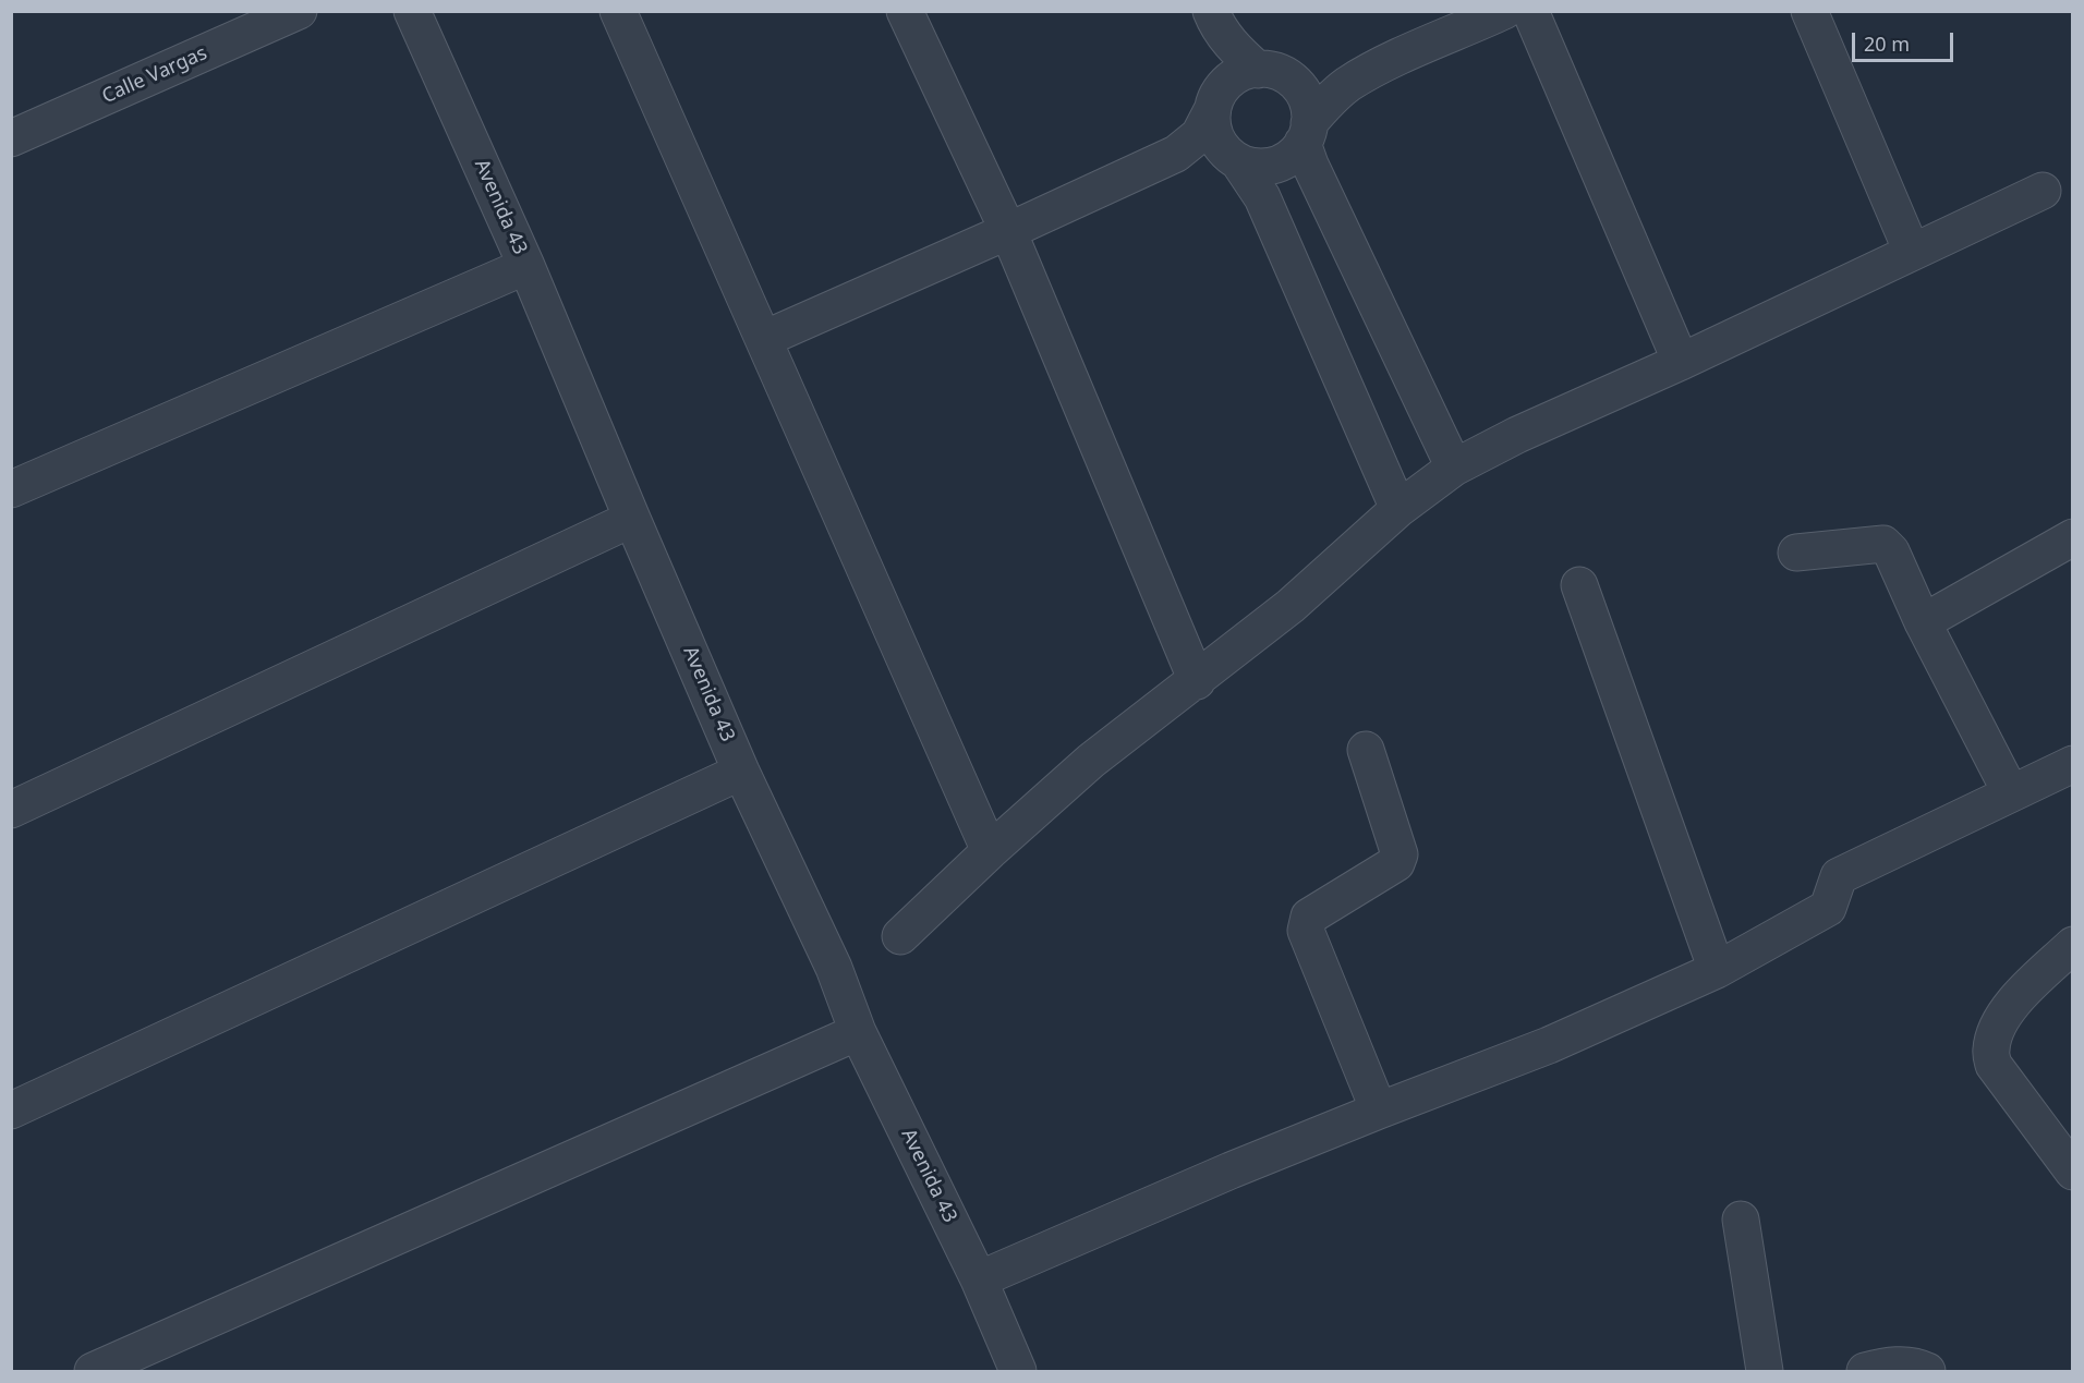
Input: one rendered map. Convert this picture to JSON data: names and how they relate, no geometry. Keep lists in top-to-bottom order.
{
  "streets": {
    "street": ["Calle Vargas", "Avenida 43"]
  },
  "scale_bar": "20 m"
}
